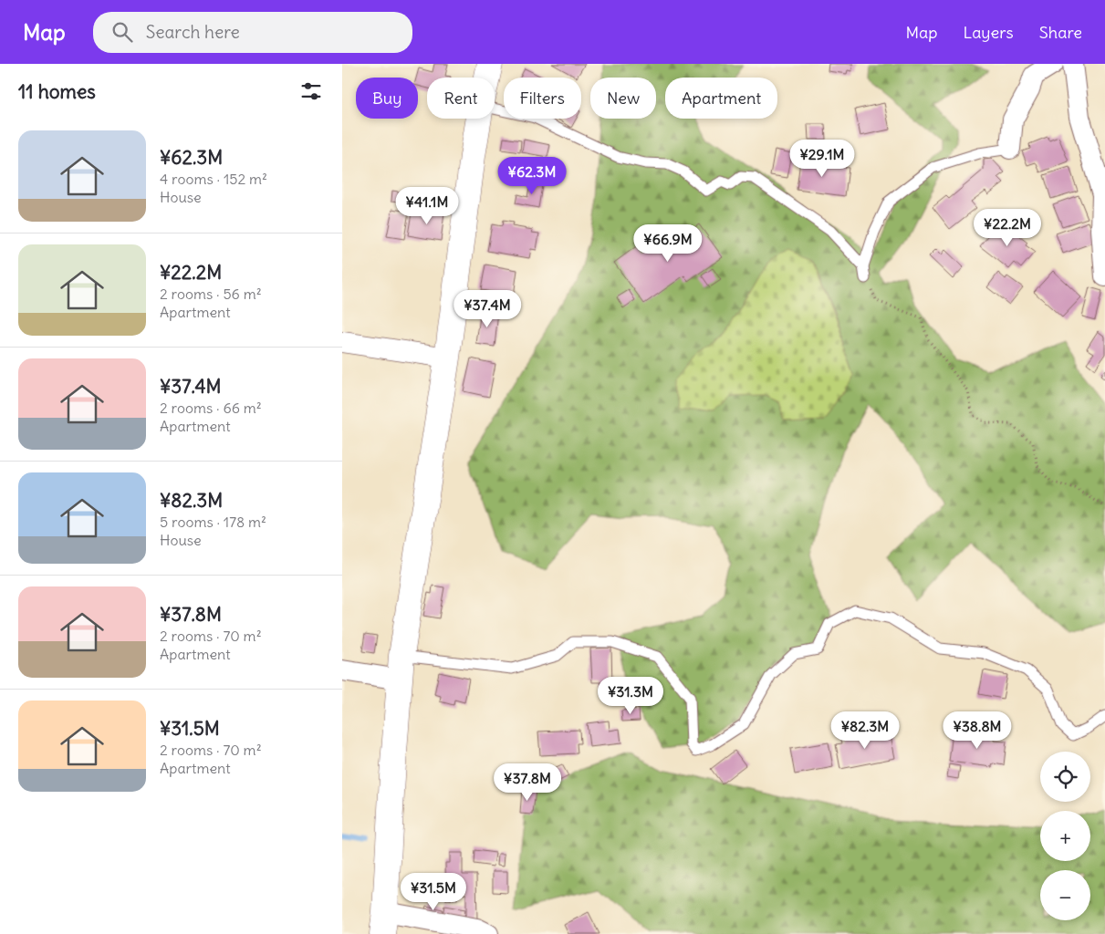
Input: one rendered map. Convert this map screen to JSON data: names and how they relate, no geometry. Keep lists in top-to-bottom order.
{
  "page": {
    "header": "Map",
    "search": "Search here",
    "nav": ["Map", "Layers", "Share"],
    "heading": "11 homes",
    "chip": [
      "Buy",
      "Rent",
      "Filters",
      "New",
      "Apartment"
    ],
    "list": [
      {
        "name": "¥62.3M",
        "note": "4 rooms · 152 m² · House"
      },
      {
        "name": "¥22.2M",
        "note": "2 rooms · 56 m² · Apartment"
      },
      {
        "name": "¥37.4M",
        "note": "2 rooms · 66 m² · Apartment"
      },
      {
        "name": "¥82.3M",
        "note": "5 rooms · 178 m² · House"
      },
      {
        "name": "¥37.8M",
        "note": "2 rooms · 70 m² · Apartment"
      },
      {
        "name": "¥31.5M",
        "note": "2 rooms · 70 m² · Apartment"
      }
    ],
    "price": [
      "¥29.1M",
      "¥62.3M",
      "¥41.1M",
      "¥22.2M",
      "¥66.9M",
      "¥37.4M",
      "¥31.3M",
      "¥82.3M",
      "¥38.8M",
      "¥37.8M",
      "¥31.5M"
    ],
    "map_buttons": ["+", "−"]
  }
}
